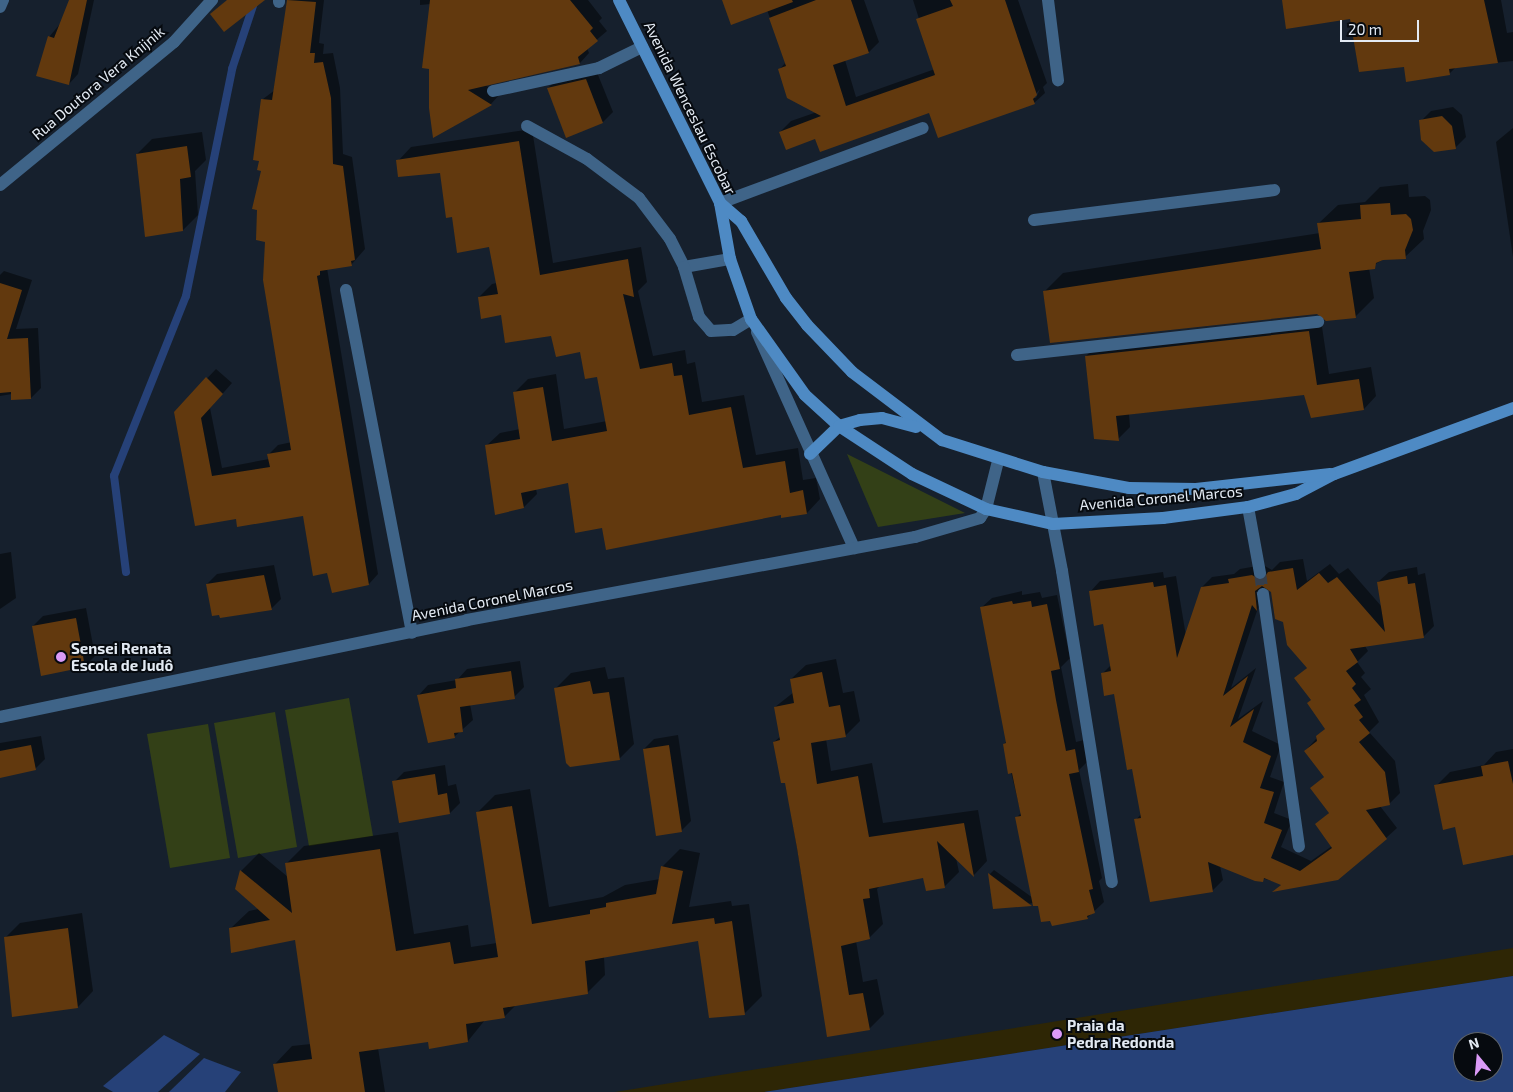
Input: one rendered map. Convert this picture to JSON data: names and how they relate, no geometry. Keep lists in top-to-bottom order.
{
  "streets": {
    "main road": ["Avenida Wenceslau Escobar", "Avenida Coronel Marcos"],
    "street": ["Rua Doutora Vera Knijnik"]
  },
  "crossings": [
    ["Avenida Wenceslau Escobar", "Avenida Coronel Marcos"]
  ],
  "places": ["Sensei Renata Escola de Judô", "Praia da Pedra Redonda"],
  "scale_bar": "20 m",
  "north": "top"
}
